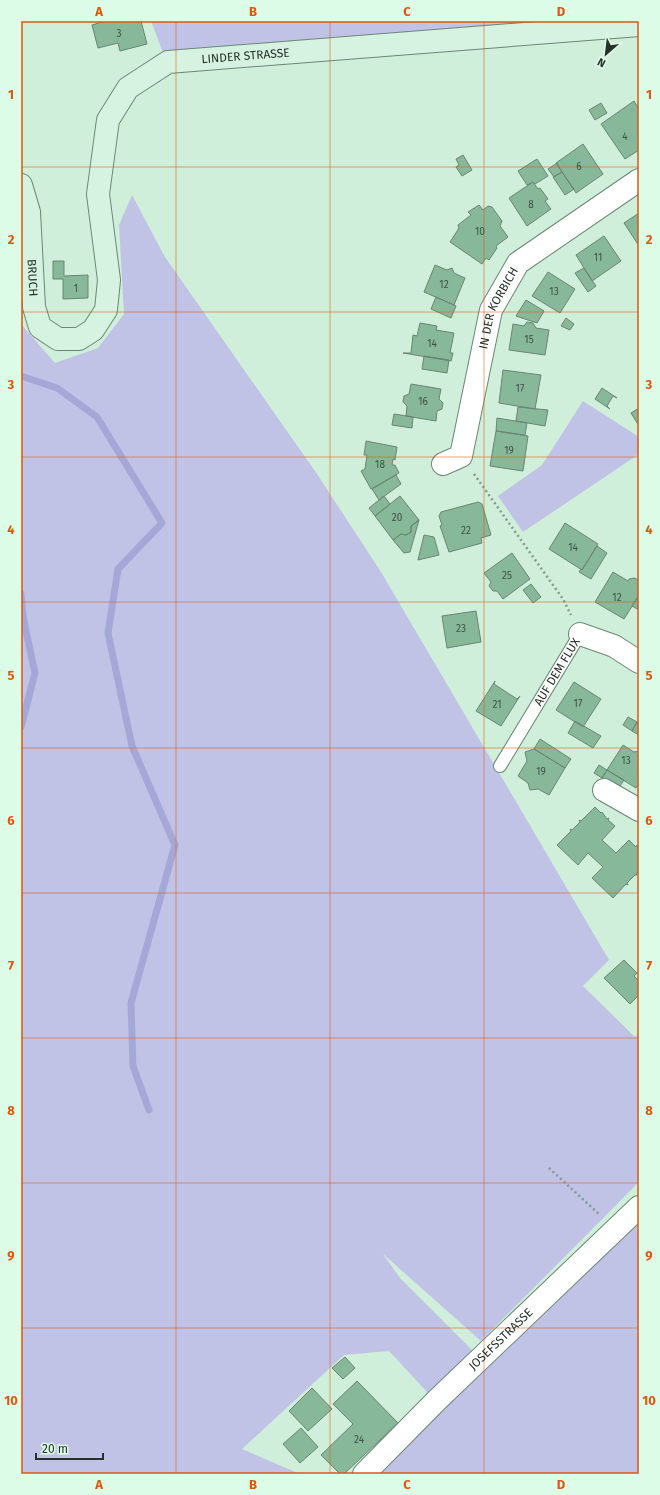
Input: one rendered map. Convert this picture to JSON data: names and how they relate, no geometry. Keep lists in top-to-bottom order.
{
  "streets": {
    "street": [
      "LINDER STRASSE",
      "BRUCH",
      "IN DER KORBICH",
      "AUF DEM FLUX",
      "JOSEFSSTRASSE"
    ]
  },
  "crossings": [
    ["LINDER STRASSE", "BRUCH"]
  ],
  "house_numbers": [
    "3",
    "4",
    "6",
    "8",
    "10",
    "11",
    "12",
    "1",
    "13",
    "15",
    "14",
    "17",
    "16",
    "19",
    "18",
    "20",
    "22",
    "14",
    "25",
    "12",
    "23",
    "17",
    "21",
    "13",
    "19",
    "24"
  ],
  "scale_bar": "20 m",
  "north": "bottom left",
  "grid": {
    "columns": [
      "A",
      "B",
      "C",
      "D"
    ],
    "rows": [
      "1",
      "2",
      "3",
      "4",
      "5",
      "6",
      "7",
      "8",
      "9",
      "10"
    ]
  }
}
